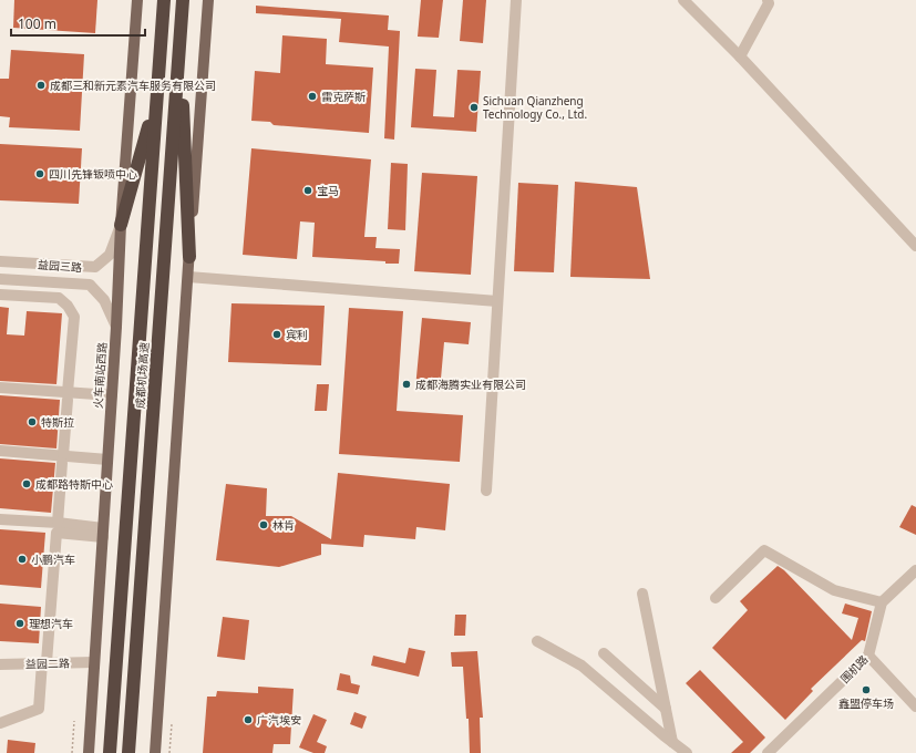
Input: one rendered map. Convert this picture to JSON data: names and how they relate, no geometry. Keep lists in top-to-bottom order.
{
  "streets": {
    "highway": ["成都机场高速"],
    "main road": ["火车南站西路"],
    "street": ["益园三路", "益园二路", "围机路"]
  },
  "crossings": [
    ["益园三路", "火车南站西路"],
    ["火车南站西路", "益园二路"]
  ],
  "places": [
    "成都三和新元素汽车服务有限公司",
    "雷克萨斯",
    "Sichuan Qianzheng Technology Co., Ltd.",
    "四川先锋钣喷中心",
    "宝马",
    "宾利",
    "成都海腾实业有限公司",
    "特斯拉",
    "成都路特斯中心",
    "林肯",
    "小鹏汽车",
    "理想汽车",
    "鑫盟停车场",
    "广汽埃安"
  ],
  "scale_bar": "100 m"
}
